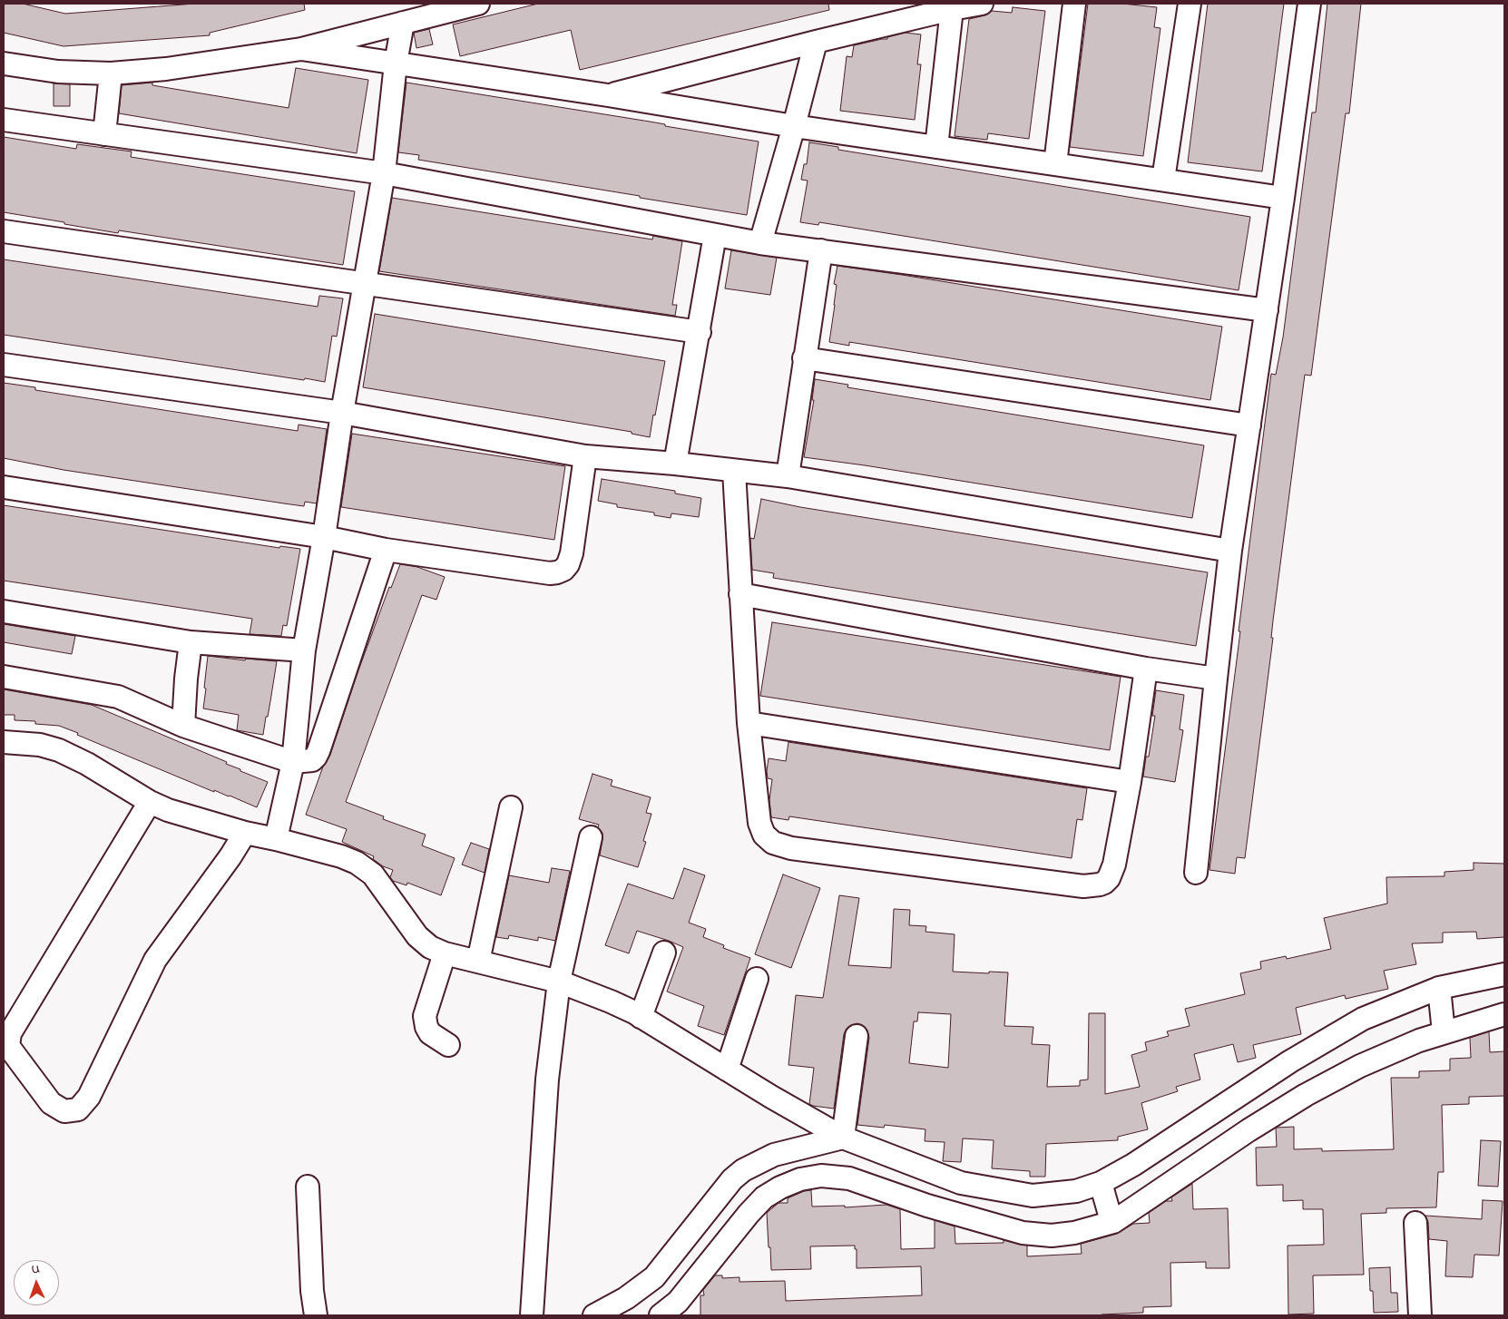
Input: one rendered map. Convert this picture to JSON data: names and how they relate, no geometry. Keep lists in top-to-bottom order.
{
  "north": "top"
}
